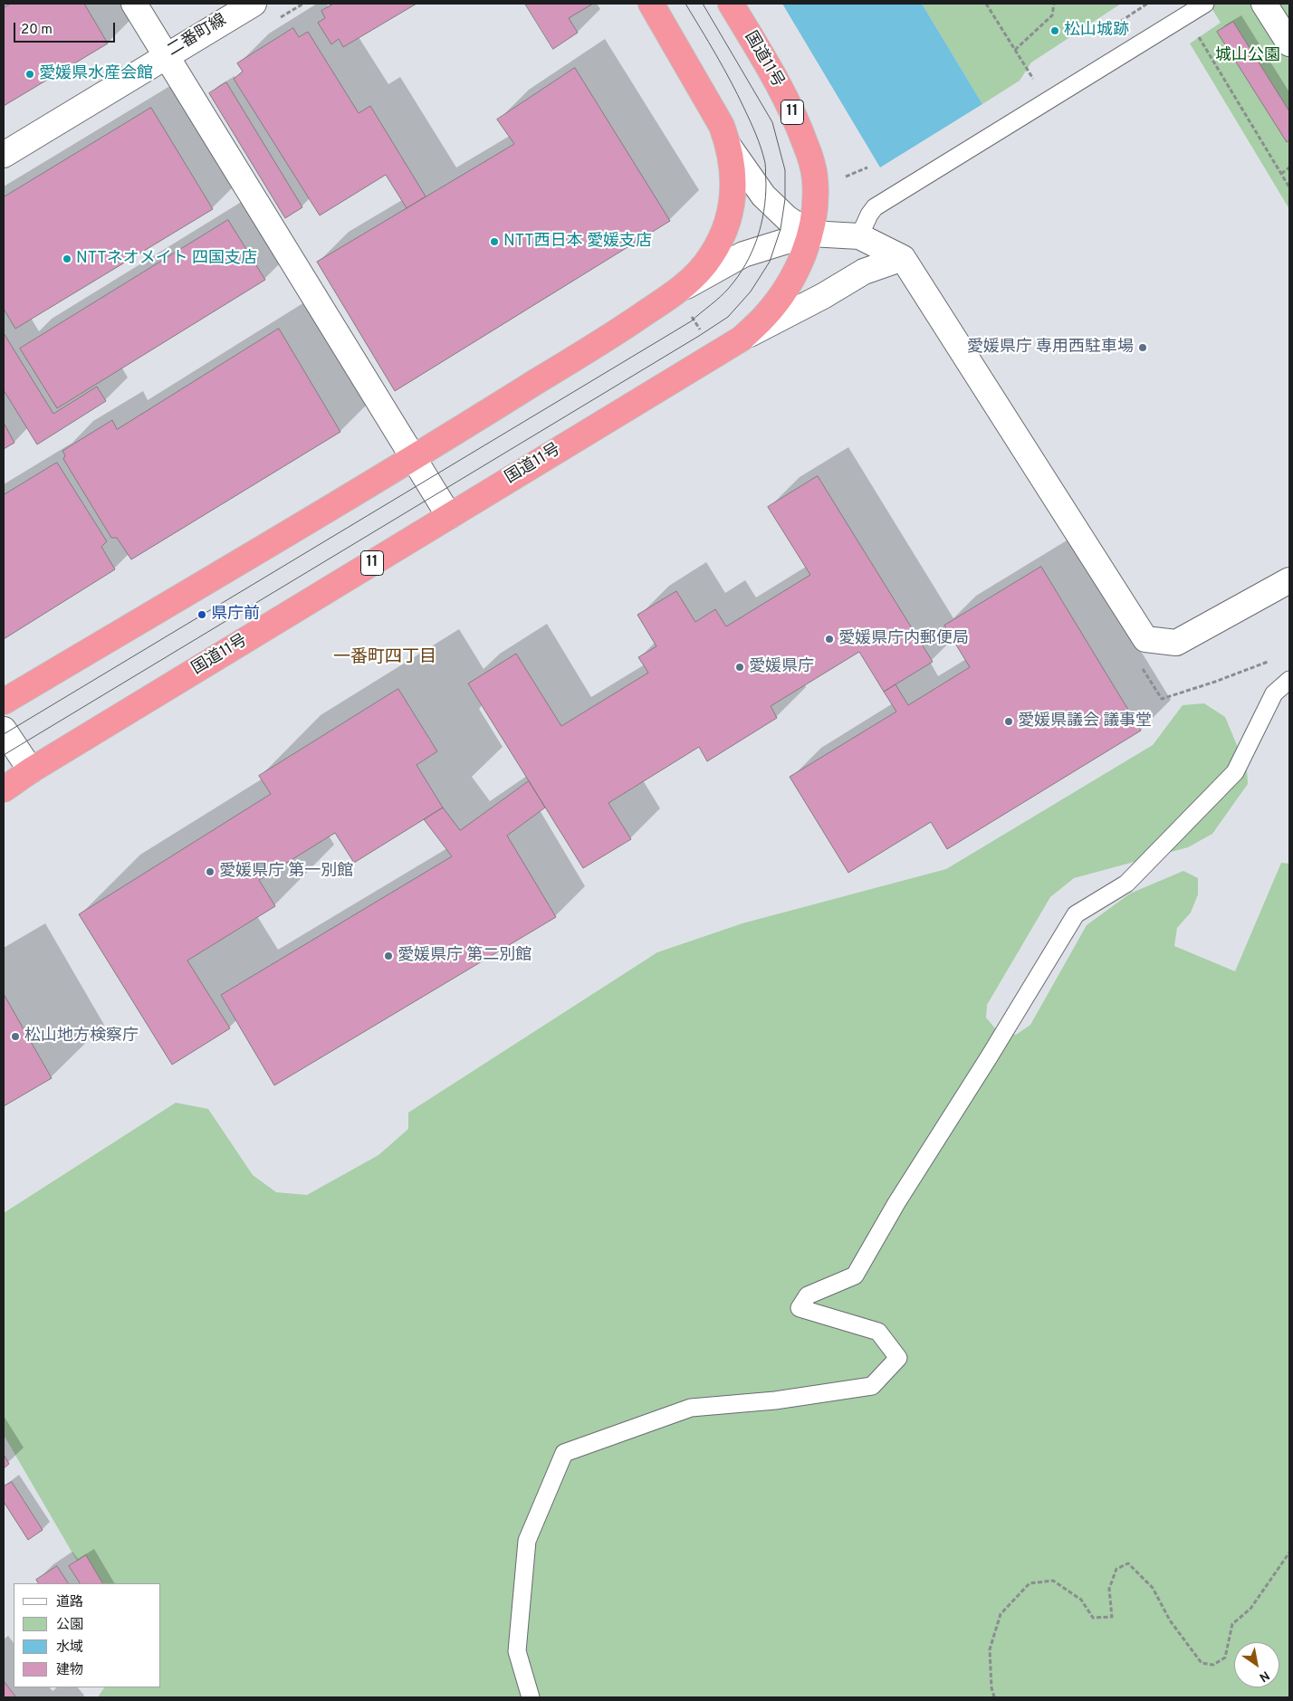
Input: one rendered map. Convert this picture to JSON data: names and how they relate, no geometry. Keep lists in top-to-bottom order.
{
  "streets": {
    "highway": ["国道11号", "11"],
    "street": ["二番町線"]
  },
  "districts": ["一番町四丁目"],
  "parks": ["城山公園"],
  "places": [
    "松山城跡",
    "愛媛県水産会館",
    "NTT西日本 愛媛支店",
    "NTTネオメイト 四国支店",
    "愛媛県庁 専用西駐車場",
    "県庁前",
    "愛媛県庁内郵便局",
    "愛媛県庁",
    "愛媛県議会 議事堂",
    "愛媛県庁 第一別館",
    "愛媛県庁 第二別館",
    "松山地方検察庁"
  ],
  "legend": [
    "道路",
    "公園",
    "水域",
    "建物"
  ],
  "scale_bar": "20 m",
  "north": "bottom right"
}
